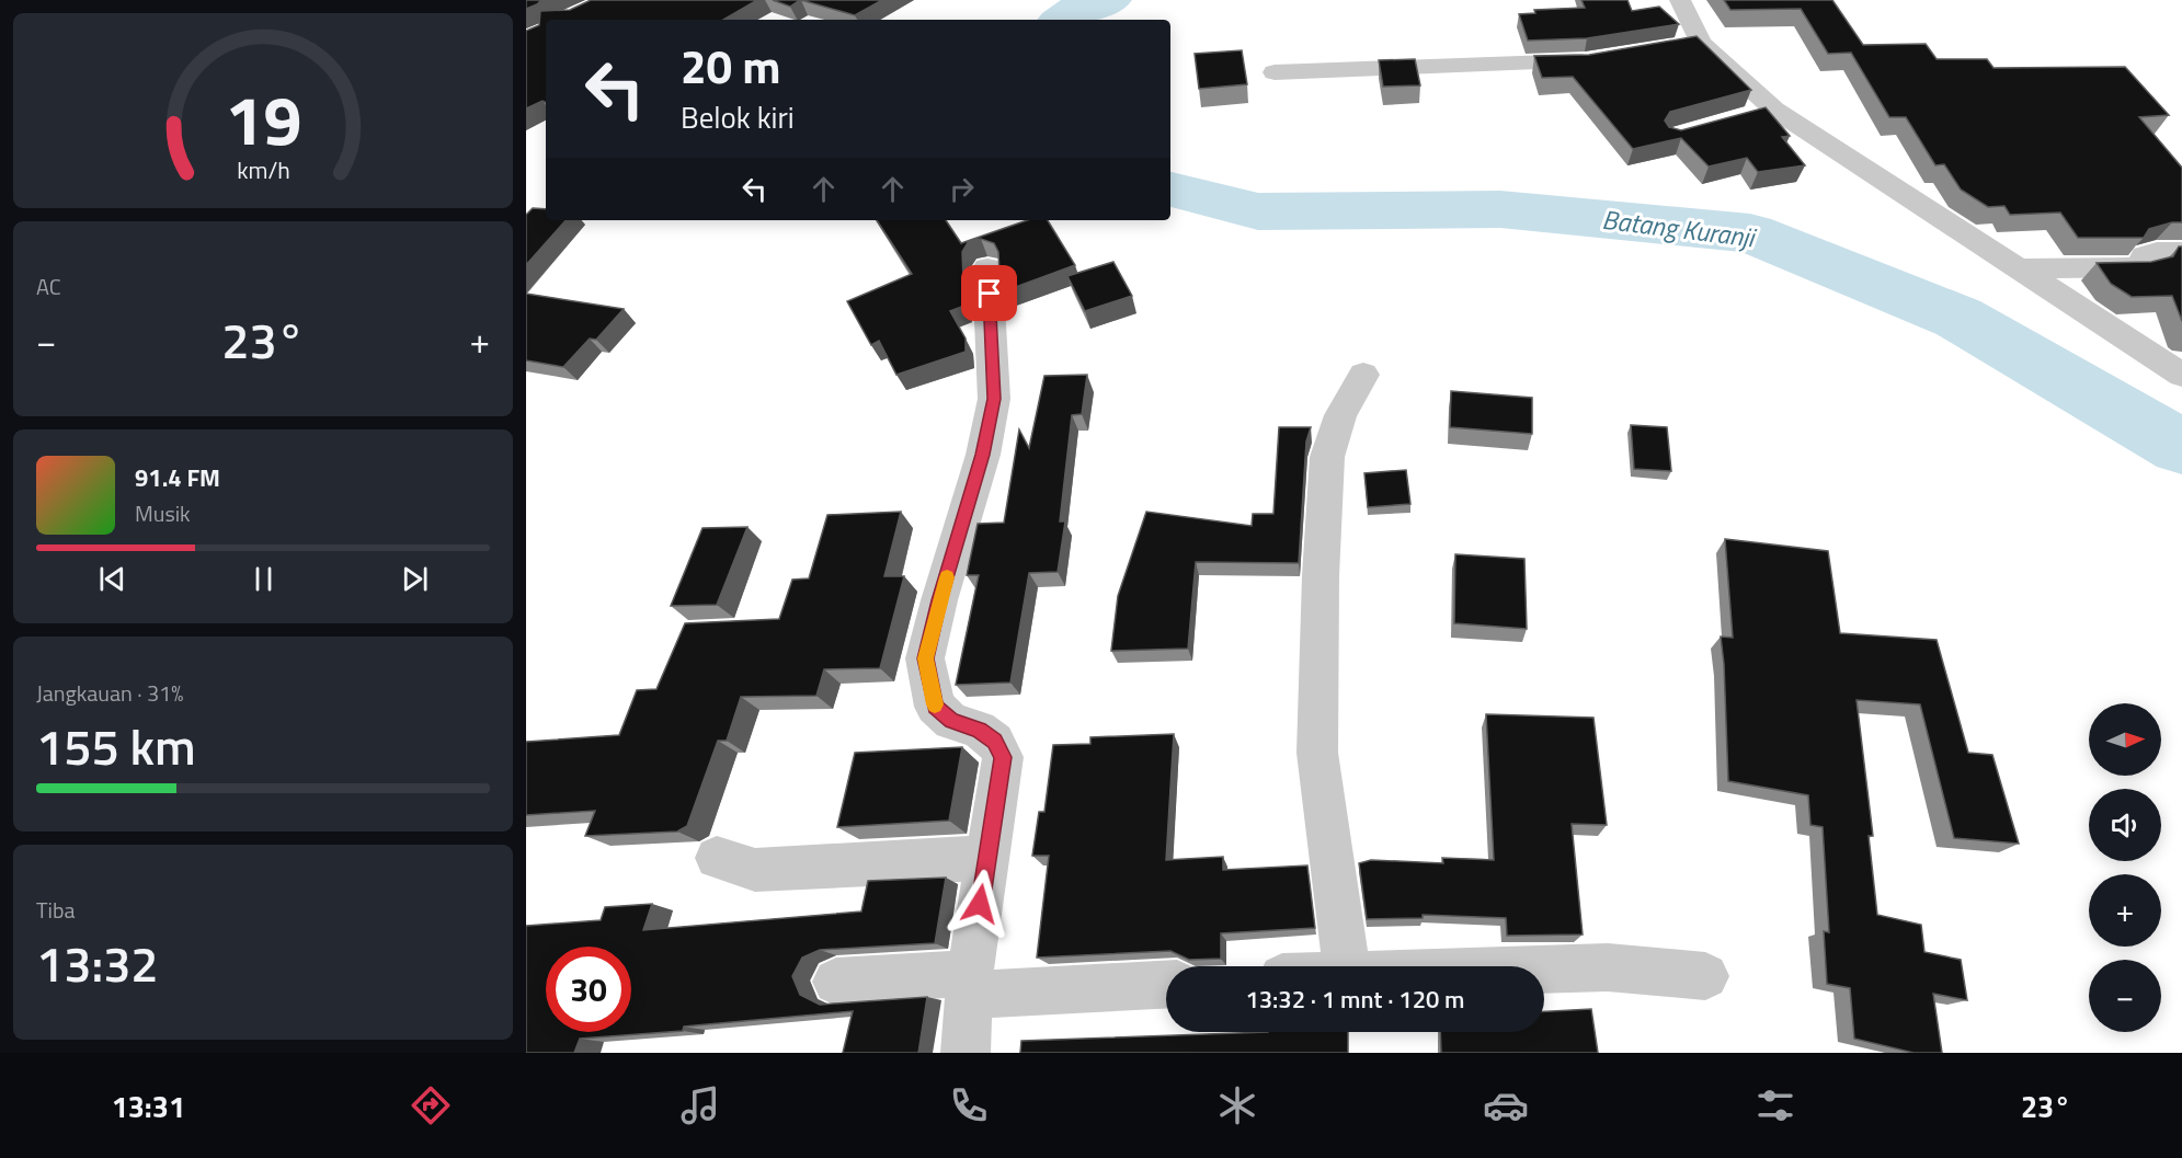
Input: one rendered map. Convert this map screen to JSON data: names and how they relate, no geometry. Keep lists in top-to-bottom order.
{
  "water": ["Batang Kuranji"],
  "north": "right",
  "page": {
    "turn": ["20 m", "Belok kiri"],
    "tile": [
      "AC",
      ["Jangkauan · 31%", "155 km"],
      ["Tiba", "13:32"]
    ],
    "heat": ["−", "23°", "+"],
    "song": ["91.4 FM", "Musik"],
    "map_buttons": ["+", "−"],
    "limit": "30",
    "trip": "13:32 · 1 mnt · 120 m",
    "tabs": ["13:31", "23°"],
    "gauge": ["19", "km/h"]
  }
}
